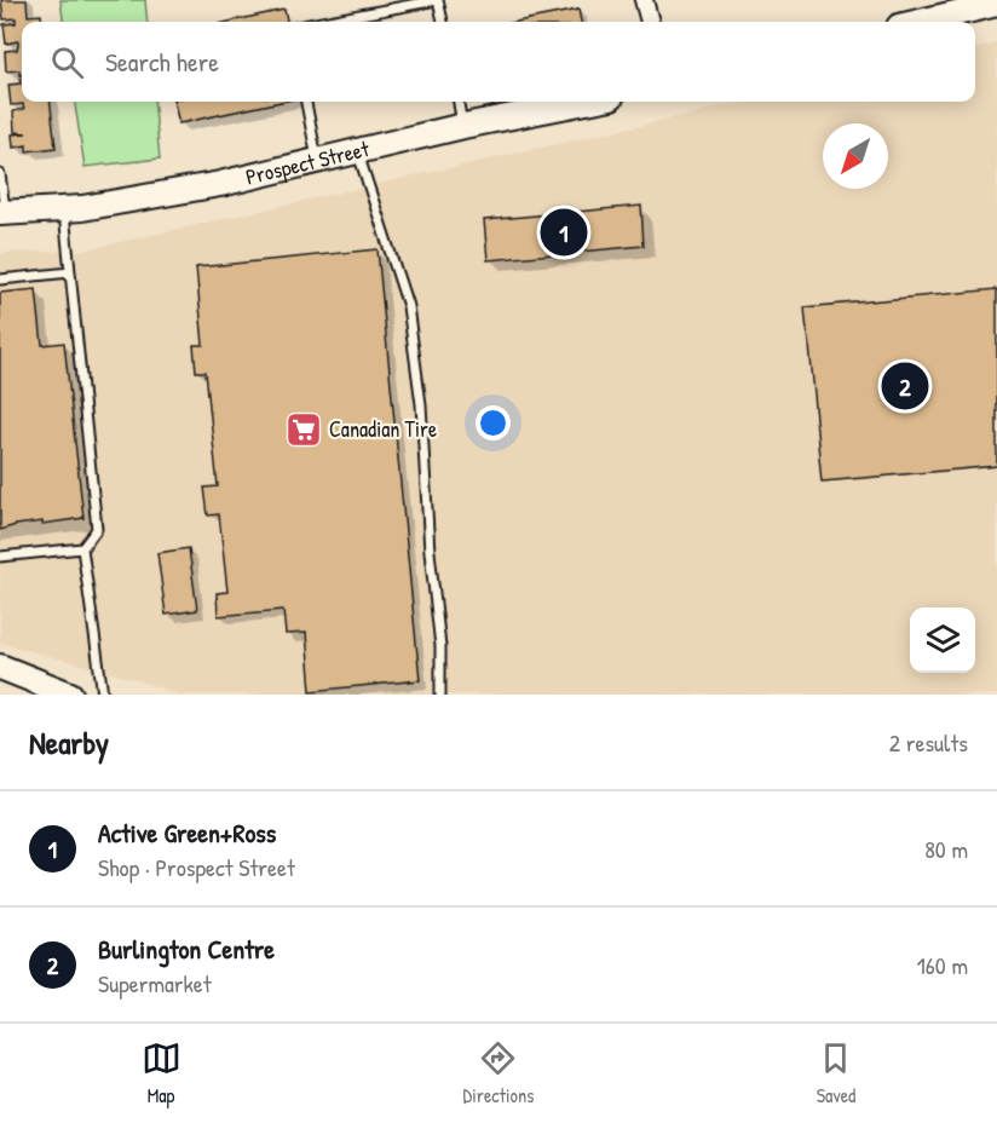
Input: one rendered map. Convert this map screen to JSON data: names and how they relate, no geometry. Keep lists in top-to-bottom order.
{
  "streets": {
    "street": ["Prospect Street"]
  },
  "places": {
    "supermarket": ["Canadian Tire"]
  },
  "north": "bottom left",
  "page": {
    "search": "Search here",
    "pins": ["1", "2"],
    "heading": ["Nearby", "2 results"],
    "list": [
      {
        "mark": "1",
        "name": "Active Green+Ross",
        "note": "Shop · Prospect Street",
        "value": "80 m"
      },
      {
        "mark": "2",
        "name": "Burlington Centre",
        "note": "Supermarket",
        "value": "160 m"
      }
    ],
    "nav": ["Map", "Directions", "Saved"]
  }
}
